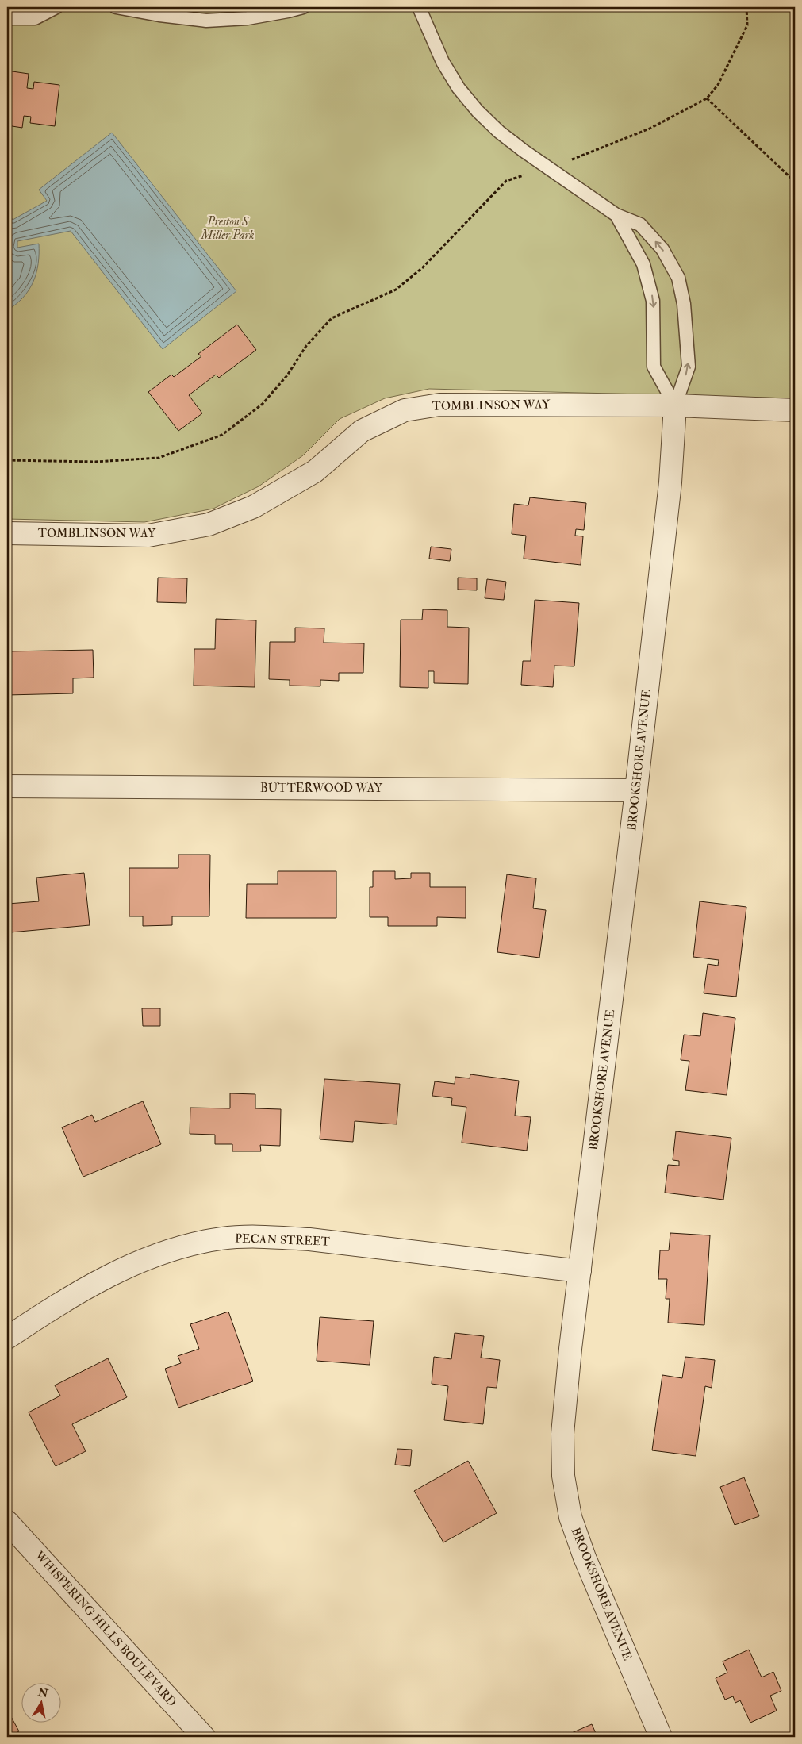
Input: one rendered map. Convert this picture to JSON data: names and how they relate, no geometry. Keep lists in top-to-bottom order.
{
  "streets": {
    "street": [
      "TOMBLINSON WAY",
      "BROOKSHORE AVENUE",
      "BUTTERWOOD WAY",
      "PECAN STREET",
      "WHISPERING HILLS BOULEVARD"
    ]
  },
  "crossings": [
    ["TOMBLINSON WAY", "BROOKSHORE AVENUE"],
    ["BROOKSHORE AVENUE", "BUTTERWOOD WAY"],
    ["BROOKSHORE AVENUE", "PECAN STREET"]
  ],
  "parks": ["Preston S Miller Park"],
  "north": "top"
}
